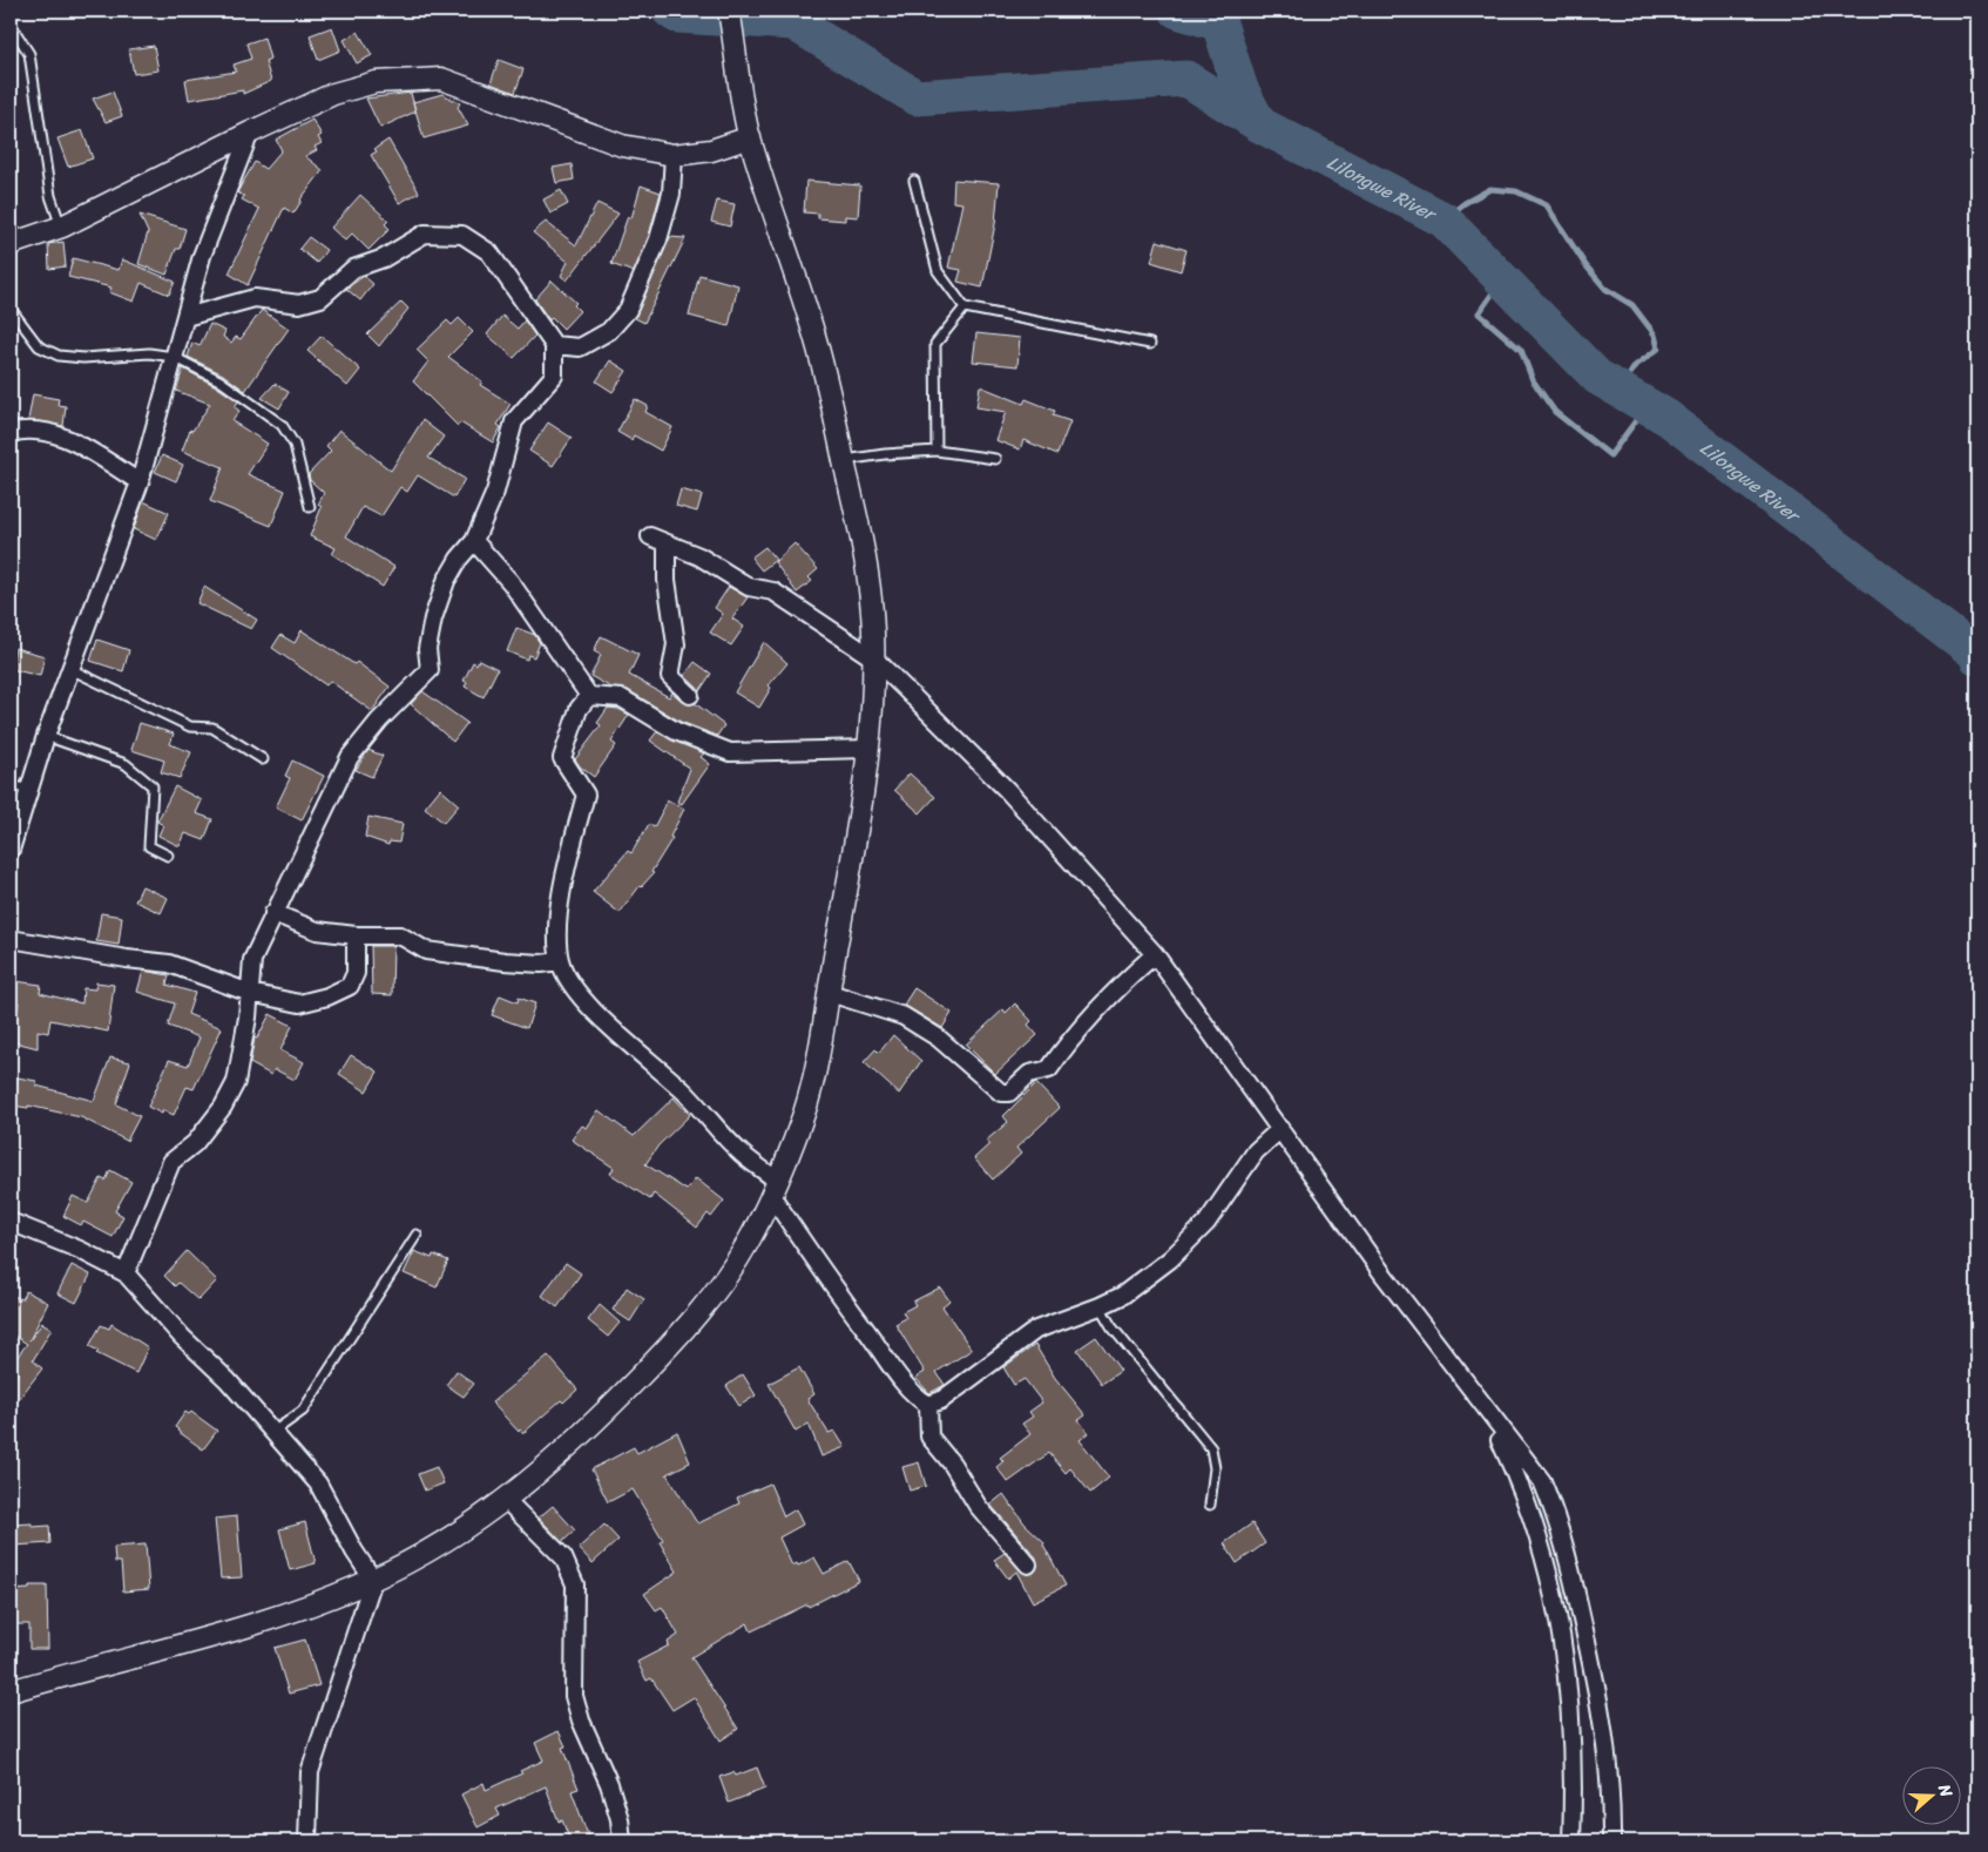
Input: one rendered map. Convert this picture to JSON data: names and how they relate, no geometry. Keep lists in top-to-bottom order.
{
  "water": ["Lilongwe River"],
  "north": "right"
}
